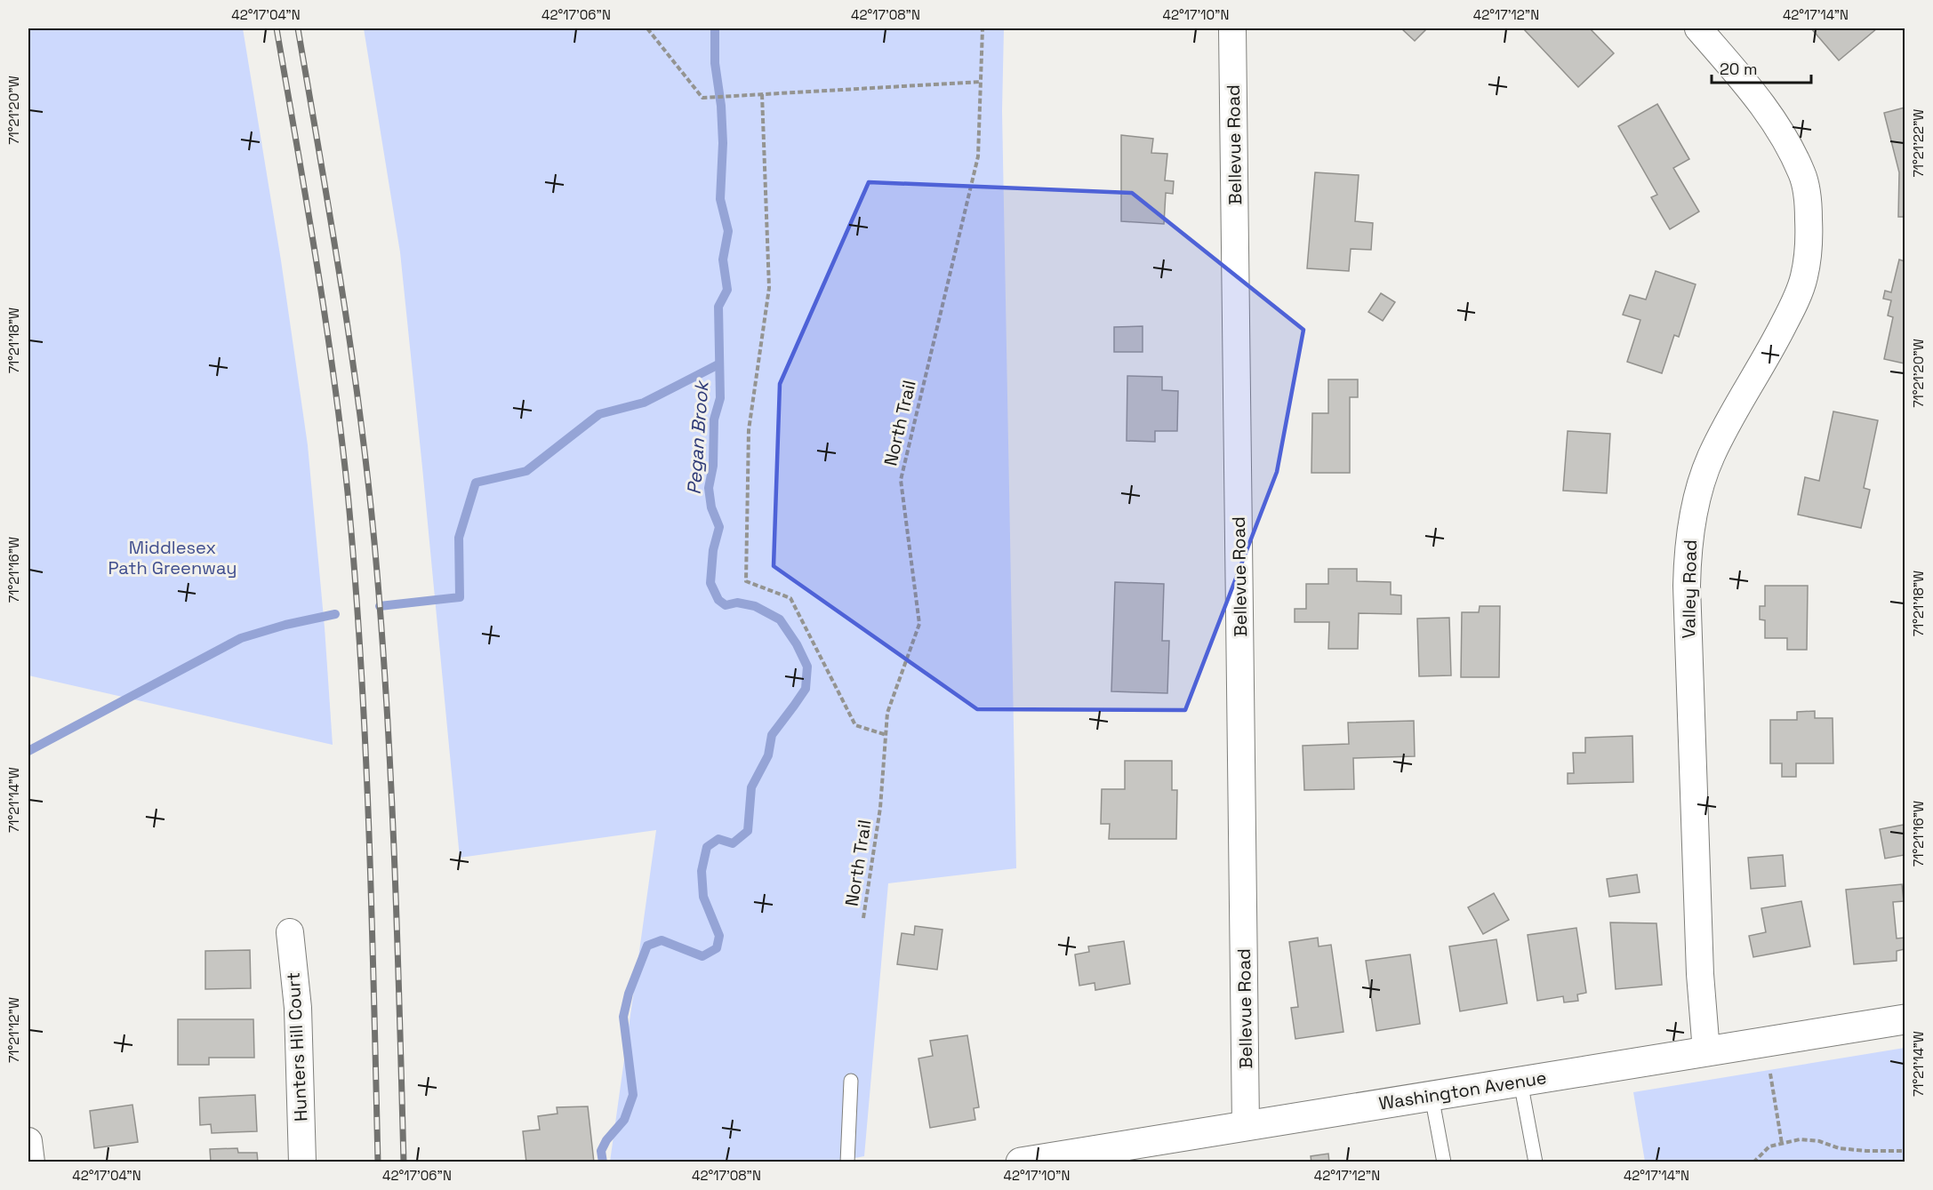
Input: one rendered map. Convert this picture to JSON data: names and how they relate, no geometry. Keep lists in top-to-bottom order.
{
  "streets": {
    "street": [
      "Bellevue Road",
      "Valley Road",
      "Hunters Hill Court",
      "Washington Avenue"
    ],
    "path": ["North Trail"]
  },
  "crossings": [
    ["Bellevue Road", "Washington Avenue"],
    ["Valley Road", "Washington Avenue"]
  ],
  "water": ["Pegan Brook"],
  "parks": ["Middlesex Path Greenway"],
  "scale_bar": "20 m",
  "coordinates": [
    "42°17'04\"N",
    "42°17'06\"N",
    "42°17'08\"N",
    "42°17'10\"N",
    "42°17'12\"N",
    "42°17'14\"N",
    "71°21'20\"W",
    "71°21'22\"W",
    "71°21'18\"W",
    "71°21'16\"W",
    "71°21'14\"W",
    "71°21'12\"W"
  ]
}
